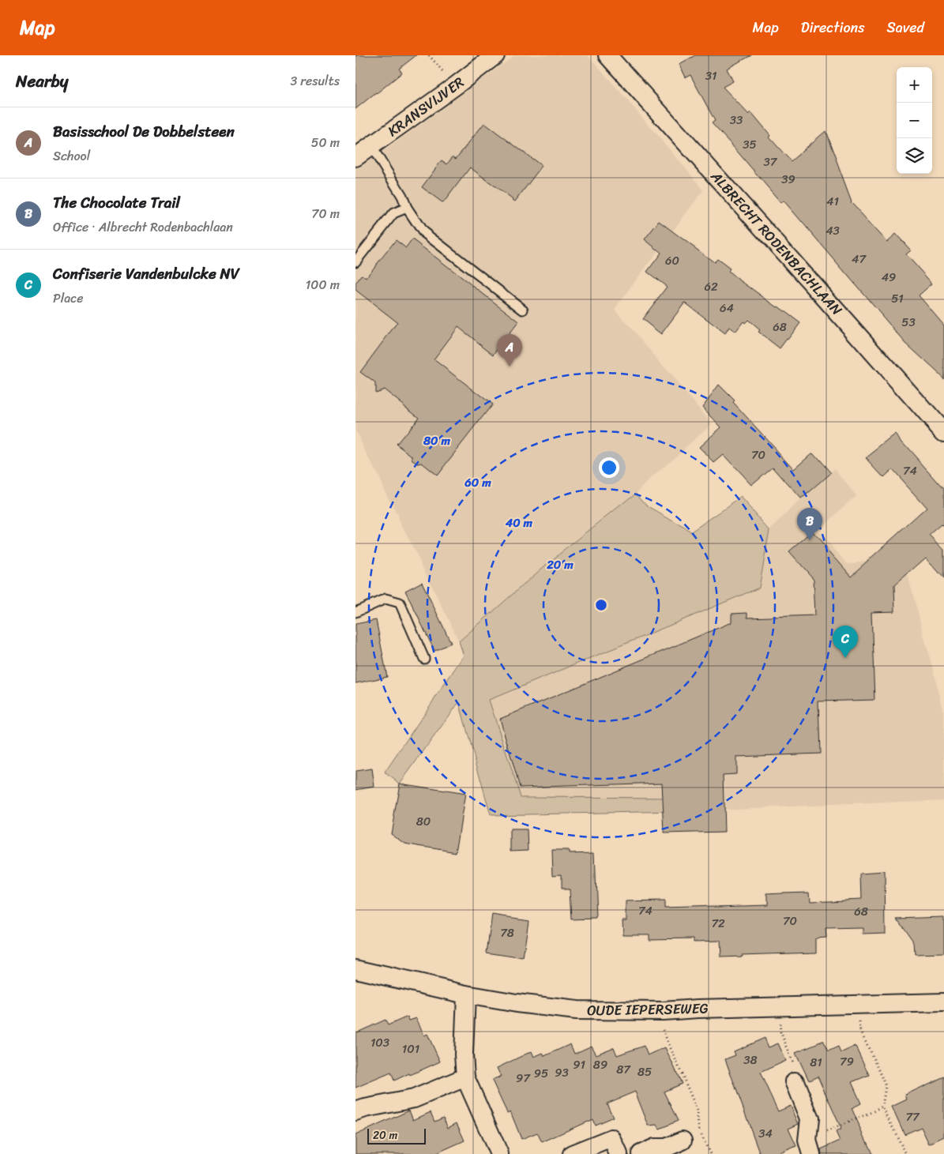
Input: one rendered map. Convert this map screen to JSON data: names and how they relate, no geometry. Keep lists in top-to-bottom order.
{
  "streets": {
    "street": ["KRANSVIJVER", "ALBRECHT RODENBACHLAAN", "OUDE IEPERSEWEG"]
  },
  "house_numbers": [
    "31",
    "33",
    "35",
    "37",
    "39",
    "41",
    "43",
    "47",
    "60",
    "49",
    "62",
    "51",
    "64",
    "53",
    "68",
    "70",
    "74",
    "80",
    "74",
    "68",
    "70",
    "72",
    "78",
    "103",
    "101",
    "38",
    "79",
    "81",
    "91",
    "89",
    "87",
    "85",
    "93",
    "95",
    "97",
    "77",
    "34"
  ],
  "scale_bar": "20 m",
  "page": {
    "header": "Map",
    "nav": ["Map", "Directions", "Saved"],
    "heading": ["Nearby", "3 results"],
    "map_buttons": ["+", "−"],
    "list": [
      {
        "mark": "A",
        "name": "Basisschool De Dobbelsteen",
        "note": "School",
        "value": "50 m"
      },
      {
        "mark": "B",
        "name": "The Chocolate Trail",
        "note": "Office · Albrecht Rodenbachlaan",
        "value": "70 m"
      },
      {
        "mark": "C",
        "name": "Confiserie Vandenbulcke NV",
        "note": "Place",
        "value": "100 m"
      }
    ],
    "pins": ["A", "B", "C"],
    "scale": "20 m"
  },
  "rings": [
    "80 m",
    "60 m",
    "40 m",
    "20 m"
  ]
}
